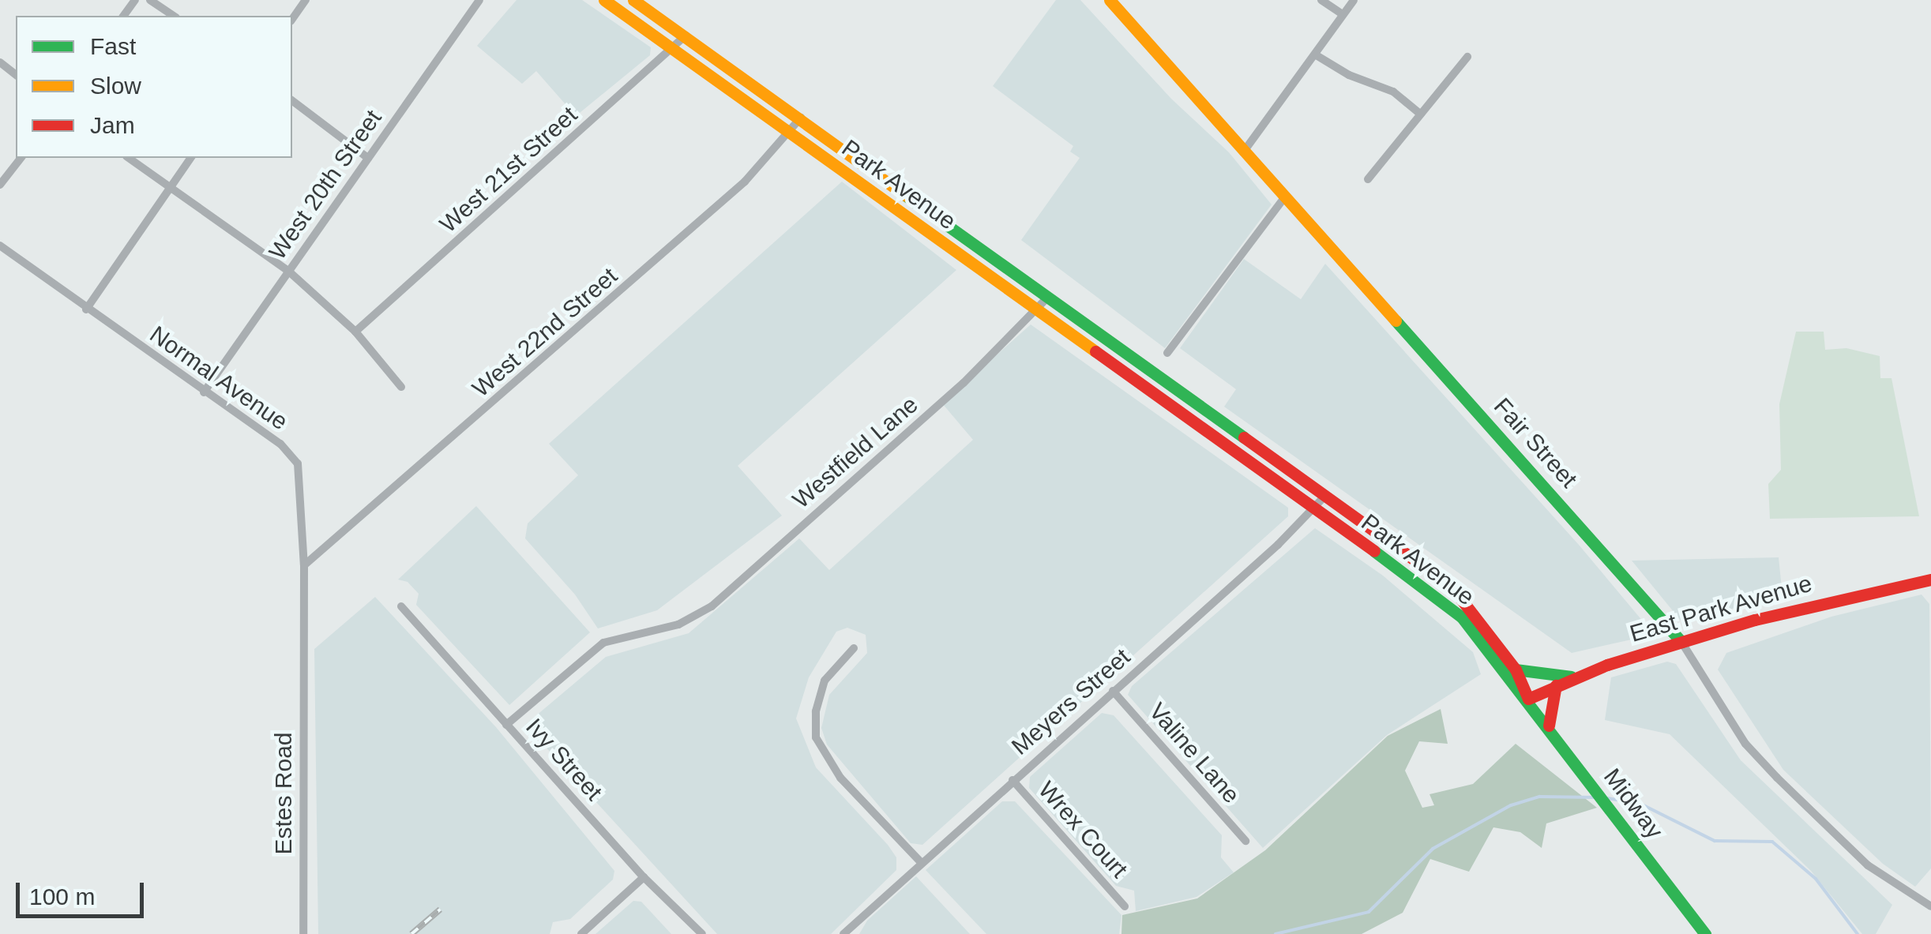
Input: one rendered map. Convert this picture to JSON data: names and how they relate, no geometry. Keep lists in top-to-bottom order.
{
  "streets": {
    "main road": [
      "Park Avenue",
      "Fair Street",
      "East Park Avenue",
      "Midway"
    ],
    "street": [
      "West 21st Street",
      "West 20th Street",
      "West 22nd Street",
      "Normal Avenue",
      "Westfield Lane",
      "Meyers Street",
      "Valine Lane",
      "Ivy Street",
      "Estes Road",
      "Wrex Court"
    ]
  },
  "crossings": [
    ["West 21st Street", "Park Avenue"],
    ["West 20th Street", "Normal Avenue"],
    ["Park Avenue", "West 22nd Street"],
    ["Park Avenue", "Westfield Lane"],
    ["Park Avenue", "East Park Avenue"],
    ["Park Avenue", "Meyers Street"],
    ["Park Avenue", "Midway"],
    ["West 22nd Street", "Normal Avenue"],
    ["Normal Avenue", "Estes Road"],
    ["Fair Street", "East Park Avenue"],
    ["Westfield Lane", "Ivy Street"],
    ["East Park Avenue", "Midway"],
    ["Meyers Street", "Valine Lane"],
    ["Meyers Street", "Wrex Court"]
  ],
  "legend": ["Fast", "Slow", "Jam"],
  "scale_bar": "100 m"
}
